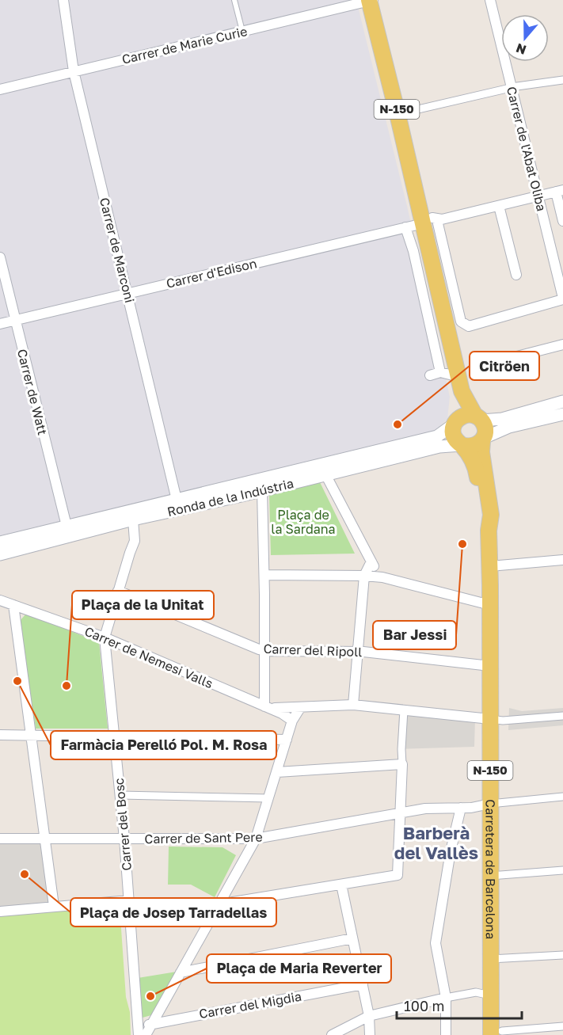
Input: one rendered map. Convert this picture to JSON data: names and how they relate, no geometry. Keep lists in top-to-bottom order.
{
  "streets": {
    "main road": ["N-150", "Carretera de Barcelona"],
    "street": [
      "Carrer de Marie Curie",
      "Carrer de l'Abat Oliba",
      "Carrer de Marconi",
      "Carrer d'Edison",
      "Carrer de Watt",
      "Ronda de la Indústria",
      "Carrer del Ripoll",
      "Carrer de Nemesi Valls",
      "Carrer del Bosc",
      "Carrer de Sant Pere",
      "Carrer del Migdia"
    ]
  },
  "crossings": [
    ["Carrer de Marie Curie", "N-150"],
    ["Carrer de Marie Curie", "Carrer de Marconi"],
    ["N-150", "Carrer d'Edison"],
    ["N-150", "Ronda de la Indústria"],
    ["N-150", "Carretera de Barcelona"],
    ["Carrer de l'Abat Oliba", "Carrer d'Edison"],
    ["Carrer de Marconi", "Carrer d'Edison"],
    ["Carrer de Marconi", "Ronda de la Indústria"],
    ["Carrer d'Edison", "Carrer de Watt"],
    ["Carrer de Watt", "Ronda de la Indústria"],
    ["Ronda de la Indústria", "Carrer del Bosc"],
    ["Carrer del Ripoll", "Carrer del Bosc"],
    ["Carrer del Ripoll", "Carretera de Barcelona"],
    ["Carrer de Nemesi Valls", "Carrer del Bosc"],
    ["Carrer de Nemesi Valls", "Carretera de Barcelona"],
    ["Carrer del Bosc", "Carrer de Sant Pere"],
    ["Carrer del Bosc", "Carrer del Migdia"],
    ["Carrer de Sant Pere", "Carretera de Barcelona"]
  ],
  "districts": ["Barberà del Vallès"],
  "parks": ["Plaça de la Sardana"],
  "places": [
    "Citröen",
    "Bar Jessi",
    "Farmàcia Perelló Pol. M. Rosa",
    "Plaça de la Unitat",
    "Plaça de Josep Tarradellas",
    "Plaça de Maria Reverter"
  ],
  "scale_bar": "100 m",
  "north": "bottom"
}
